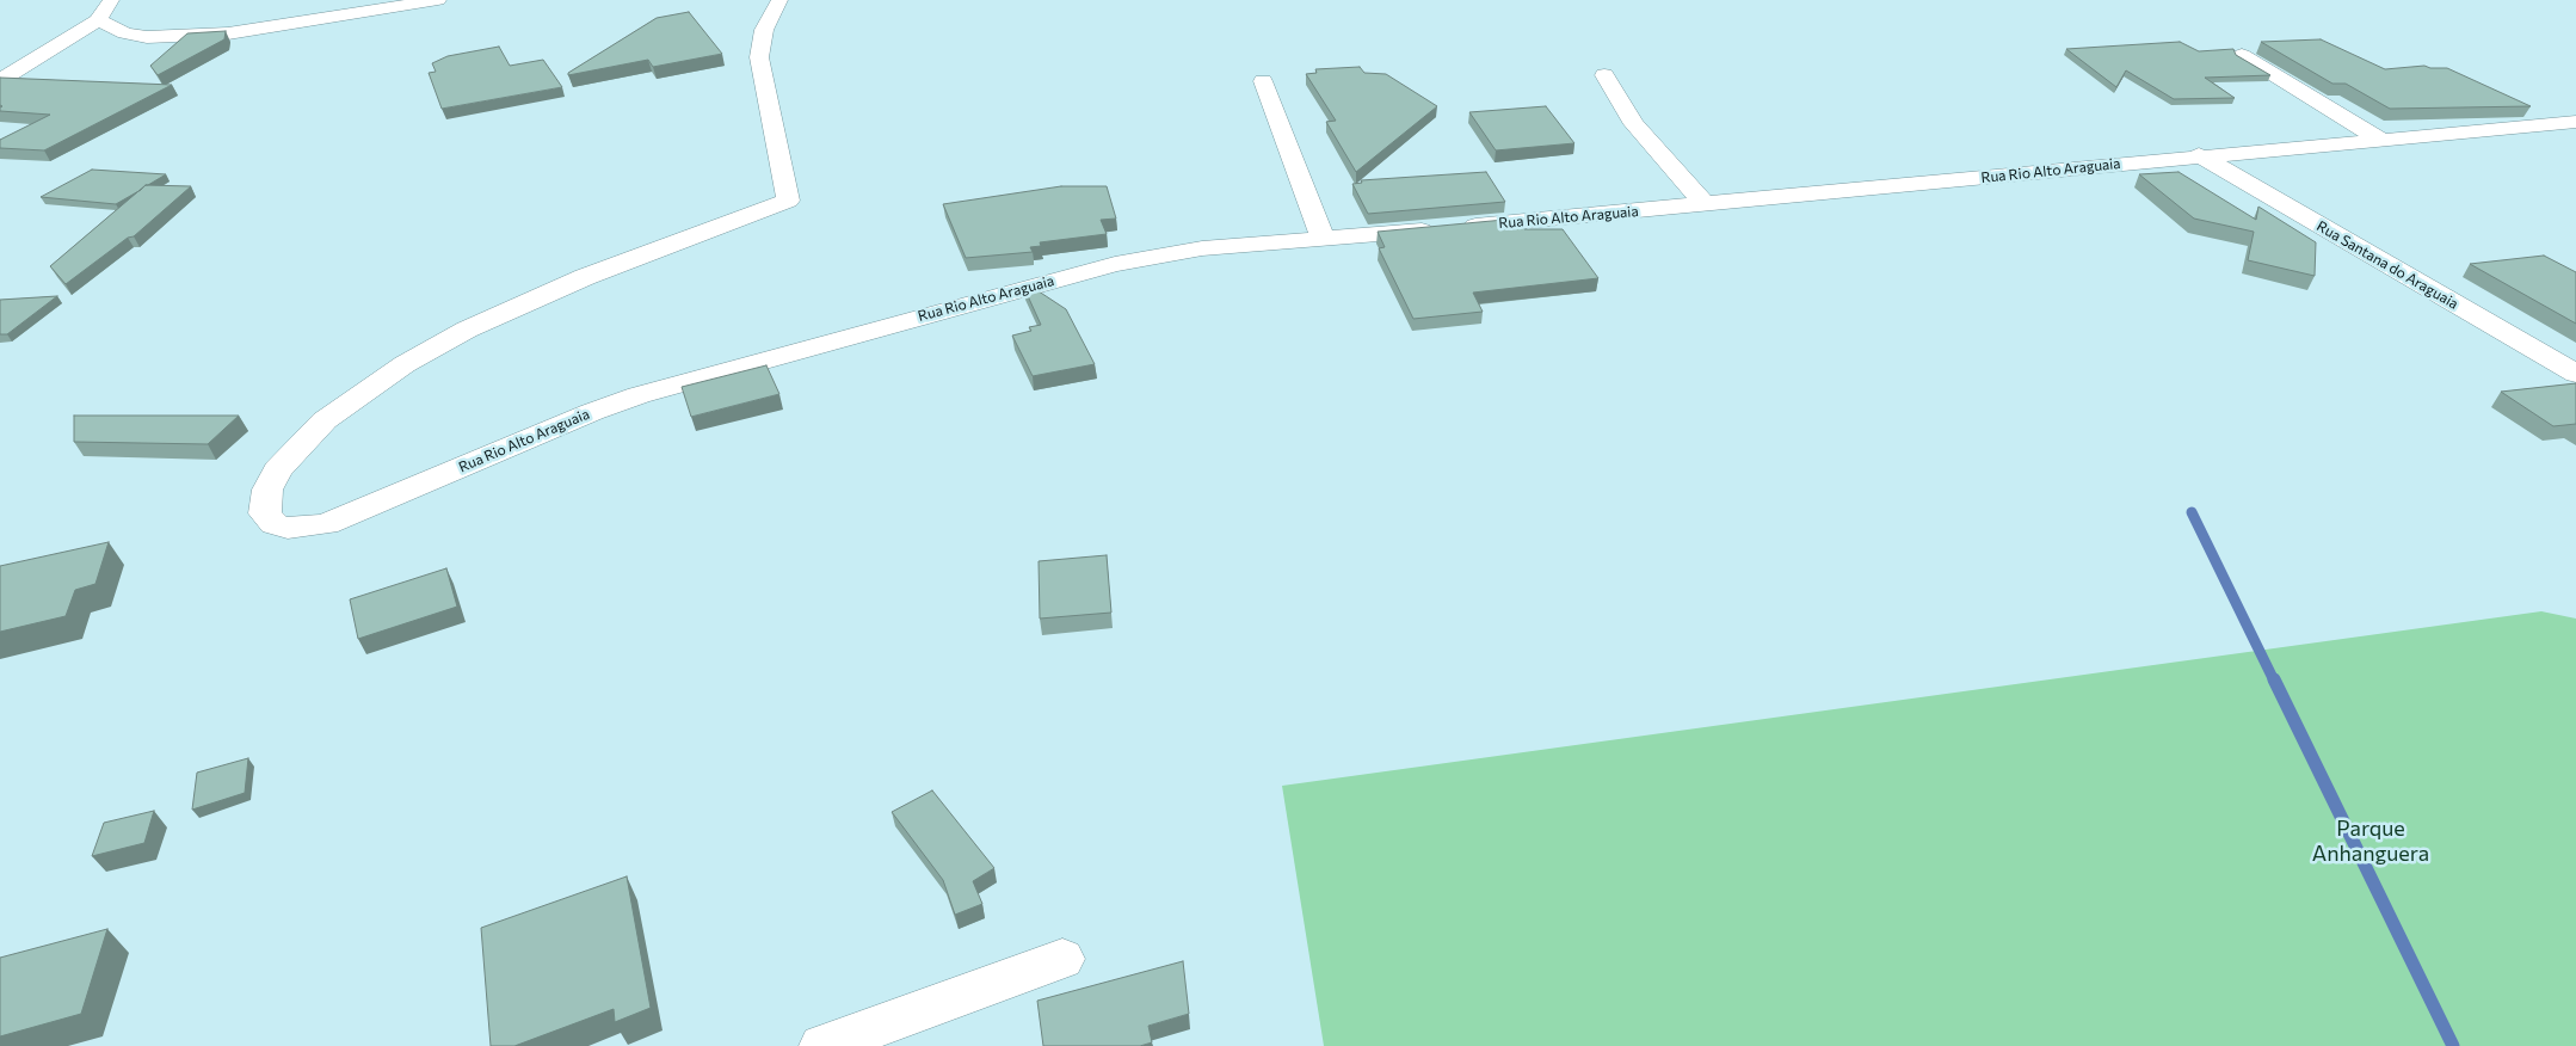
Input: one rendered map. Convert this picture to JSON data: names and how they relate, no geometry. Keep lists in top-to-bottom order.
{
  "streets": {
    "street": ["Rua Rio Alto Araguaia", "Rua Santana do Araguaia"]
  },
  "crossings": [
    ["Rua Rio Alto Araguaia", "Rua Santana do Araguaia"]
  ],
  "parks": ["Parque Anhanguera"]
}
